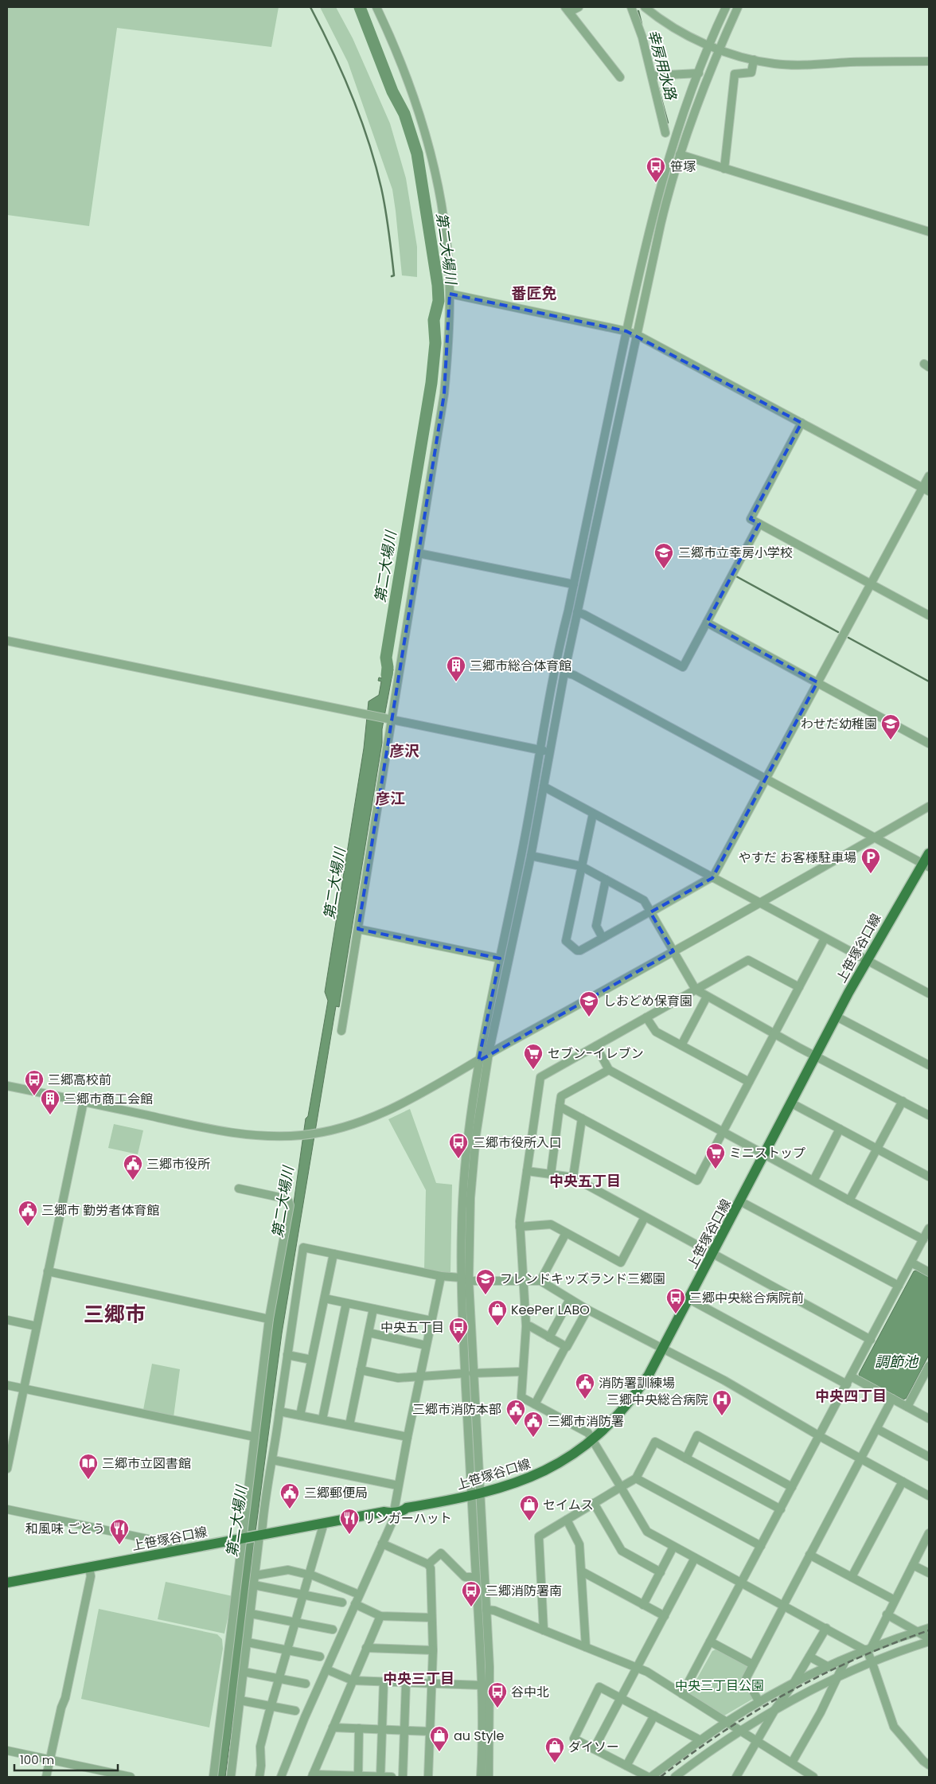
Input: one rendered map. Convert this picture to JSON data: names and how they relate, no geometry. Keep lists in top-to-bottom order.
{
  "streets": {
    "main road": ["上笹塚谷口線"]
  },
  "districts": [
    "番匠免",
    "彦沢",
    "彦江",
    "中央五丁目",
    "三郷市",
    "中央四丁目",
    "中央三丁目"
  ],
  "water": ["幸房用水路", "第二大場川", "調節池"],
  "parks": ["中央三丁目公園"],
  "places": {
    "bus stop": [
      "笹塚",
      "三郷高校前",
      "三郷市役所入口",
      "三郷中央総合病院前",
      "中央五丁目",
      "三郷消防署南",
      "谷中北"
    ],
    "school or university": [
      "三郷市立幸房小学校",
      "わせだ幼稚園",
      "しおどめ保育園",
      "フレンドキッズランド三郷園"
    ],
    "building": ["三郷市総合体育館", "三郷市商工会館"],
    "parking": ["やすだ お客様駐車場"],
    "supermarket": ["セブン-イレブン", "ミニストップ"],
    "public building": [
      "三郷市役所",
      "三郷市 勤労者体育館",
      "消防署訓練場",
      "三郷市消防本部",
      "三郷市消防署",
      "三郷郵便局"
    ],
    "shop": [
      "KeePer LABO",
      "セイムス",
      "au Style",
      "ダイソー"
    ],
    "hospital": ["三郷中央総合病院"],
    "library": ["三郷市立図書館"],
    "restaurant": ["リンガーハット", "和風味 ごとう"]
  },
  "scale_bar": "100 m"
}
